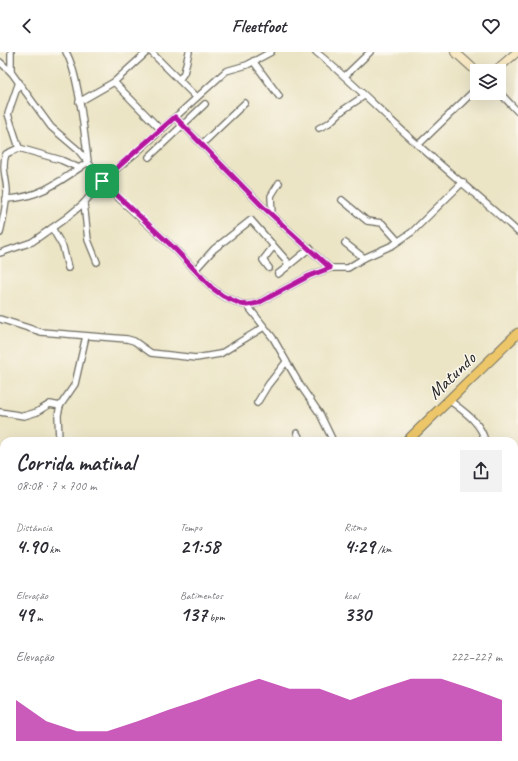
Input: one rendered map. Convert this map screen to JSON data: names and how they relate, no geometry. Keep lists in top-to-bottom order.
{
  "streets": {
    "main road": ["Matundo"]
  },
  "page": {
    "header": "Fleetfoot",
    "heading": ["Corrida matinal", "08:08 · 7 × 700 m"],
    "stats": [
      ["Distância", "4.90 km"],
      ["Tempo", "21:58"],
      ["Ritmo", "4:29 /km"],
      ["Elevação", "49 m"],
      ["Batimentos", "137 bpm"],
      ["kcal", "330"]
    ],
    "chart": ["Elevação", "222–227 m"]
  }
}
